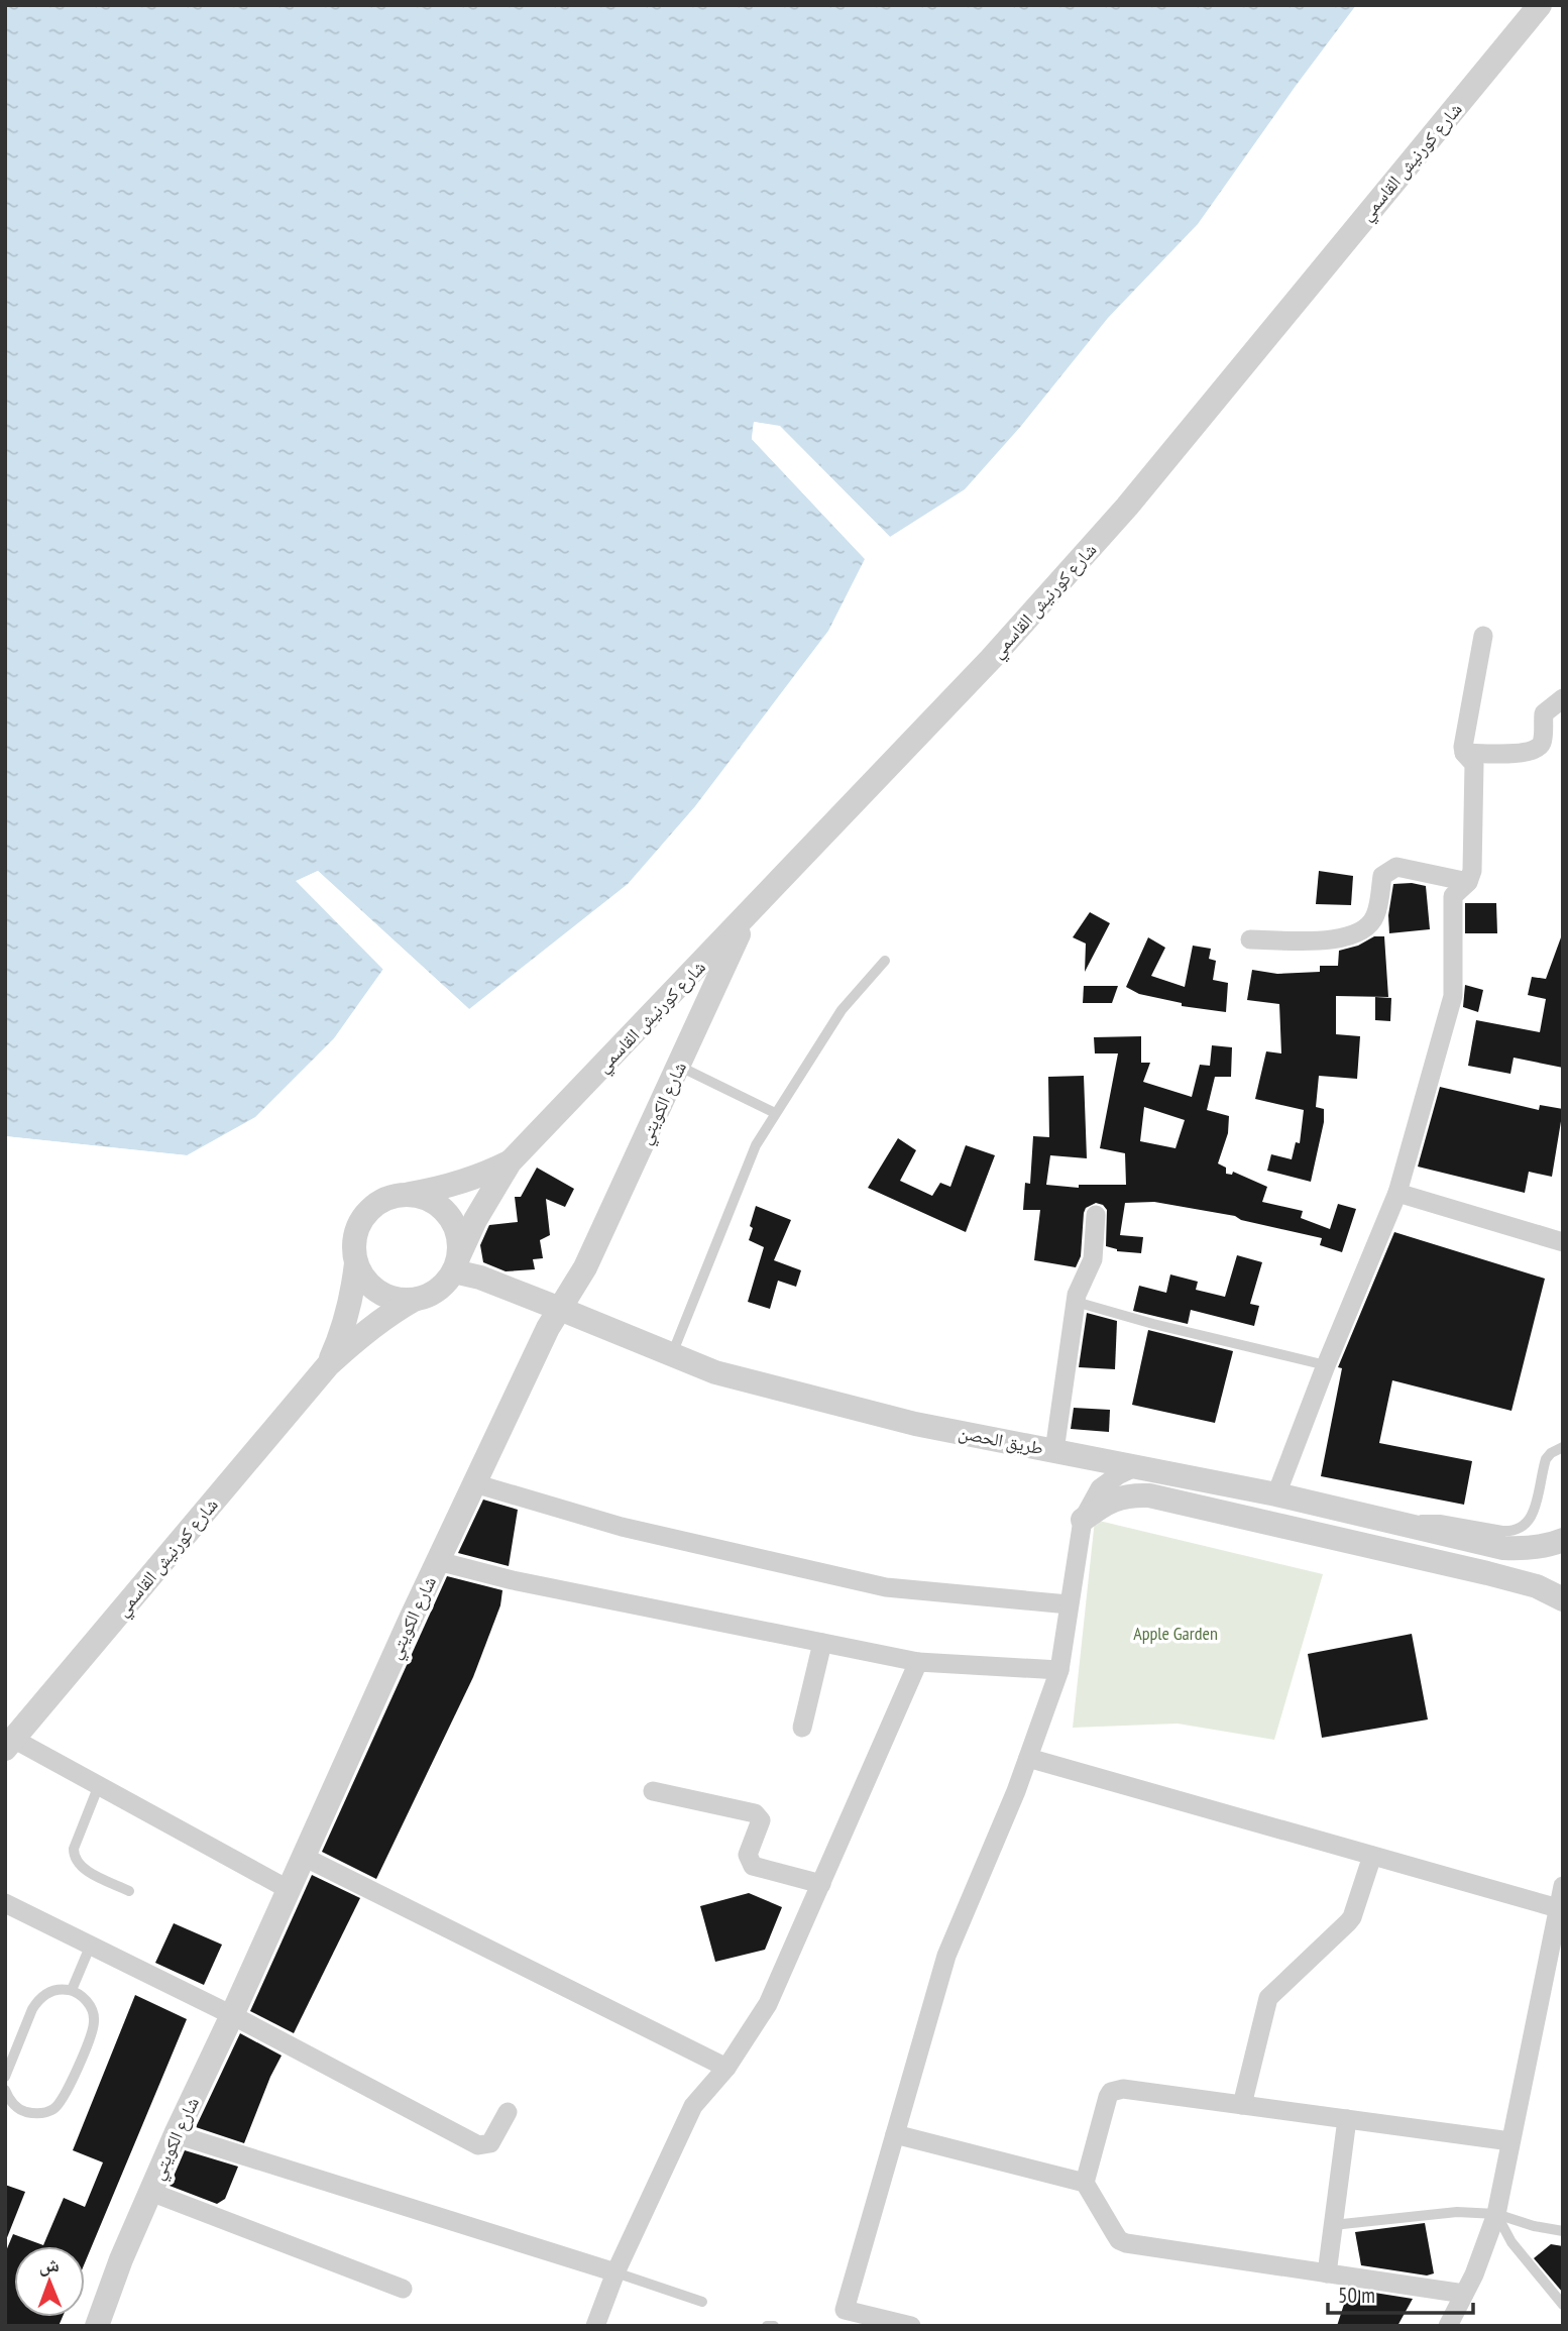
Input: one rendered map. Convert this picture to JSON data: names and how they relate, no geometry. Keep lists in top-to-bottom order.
{
  "streets": {
    "street": ["شارع كورنيش القاسمي", "شارع الكويتي", "طريق الحصن"]
  },
  "crossings": [
    ["شارع كورنيش القاسمي", "شارع الكويتي"],
    ["شارع كورنيش القاسمي", "طريق الحصن"],
    ["شارع الكويتي", "طريق الحصن"]
  ],
  "parks": ["Apple Garden"],
  "scale_bar": "50 m",
  "north": "top"
}
